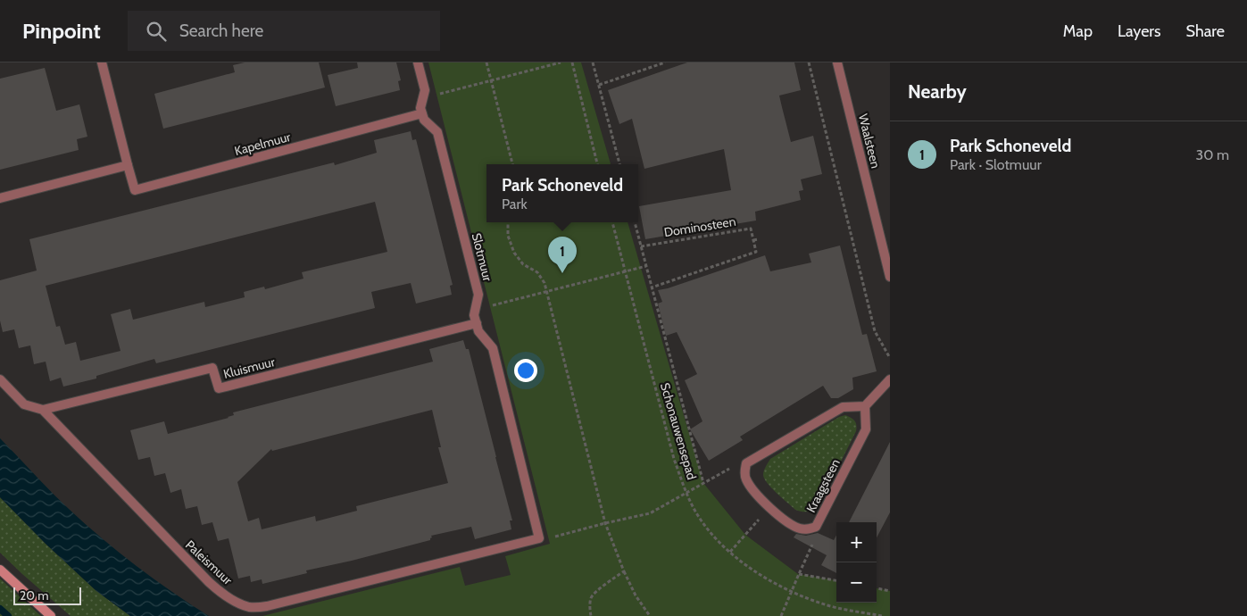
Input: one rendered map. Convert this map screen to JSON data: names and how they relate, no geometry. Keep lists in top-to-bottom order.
{
  "streets": {
    "street": [
      "Waalsteen",
      "Kapelmuur",
      "Slotmuur",
      "Kluismuur",
      "Kraagsteen",
      "Paleismuur"
    ],
    "path": ["Dominosteen", "Schonauwensepad"]
  },
  "crossings": [
    ["Kapelmuur", "Slotmuur"],
    ["Slotmuur", "Kluismuur"],
    ["Slotmuur", "Paleismuur"],
    ["Kluismuur", "Paleismuur"]
  ],
  "scale_bar": "20 m",
  "page": {
    "header": "Pinpoint",
    "search": "Search here",
    "nav": ["Map", "Layers", "Share"],
    "heading": "Nearby",
    "list": [
      {
        "mark": "1",
        "name": "Park Schoneveld",
        "note": "Park · Slotmuur",
        "value": "30 m"
      }
    ],
    "popup": ["Park Schoneveld", "Park"],
    "pins": "1",
    "map_buttons": ["+", "−"],
    "scale": "20 m"
  }
}
